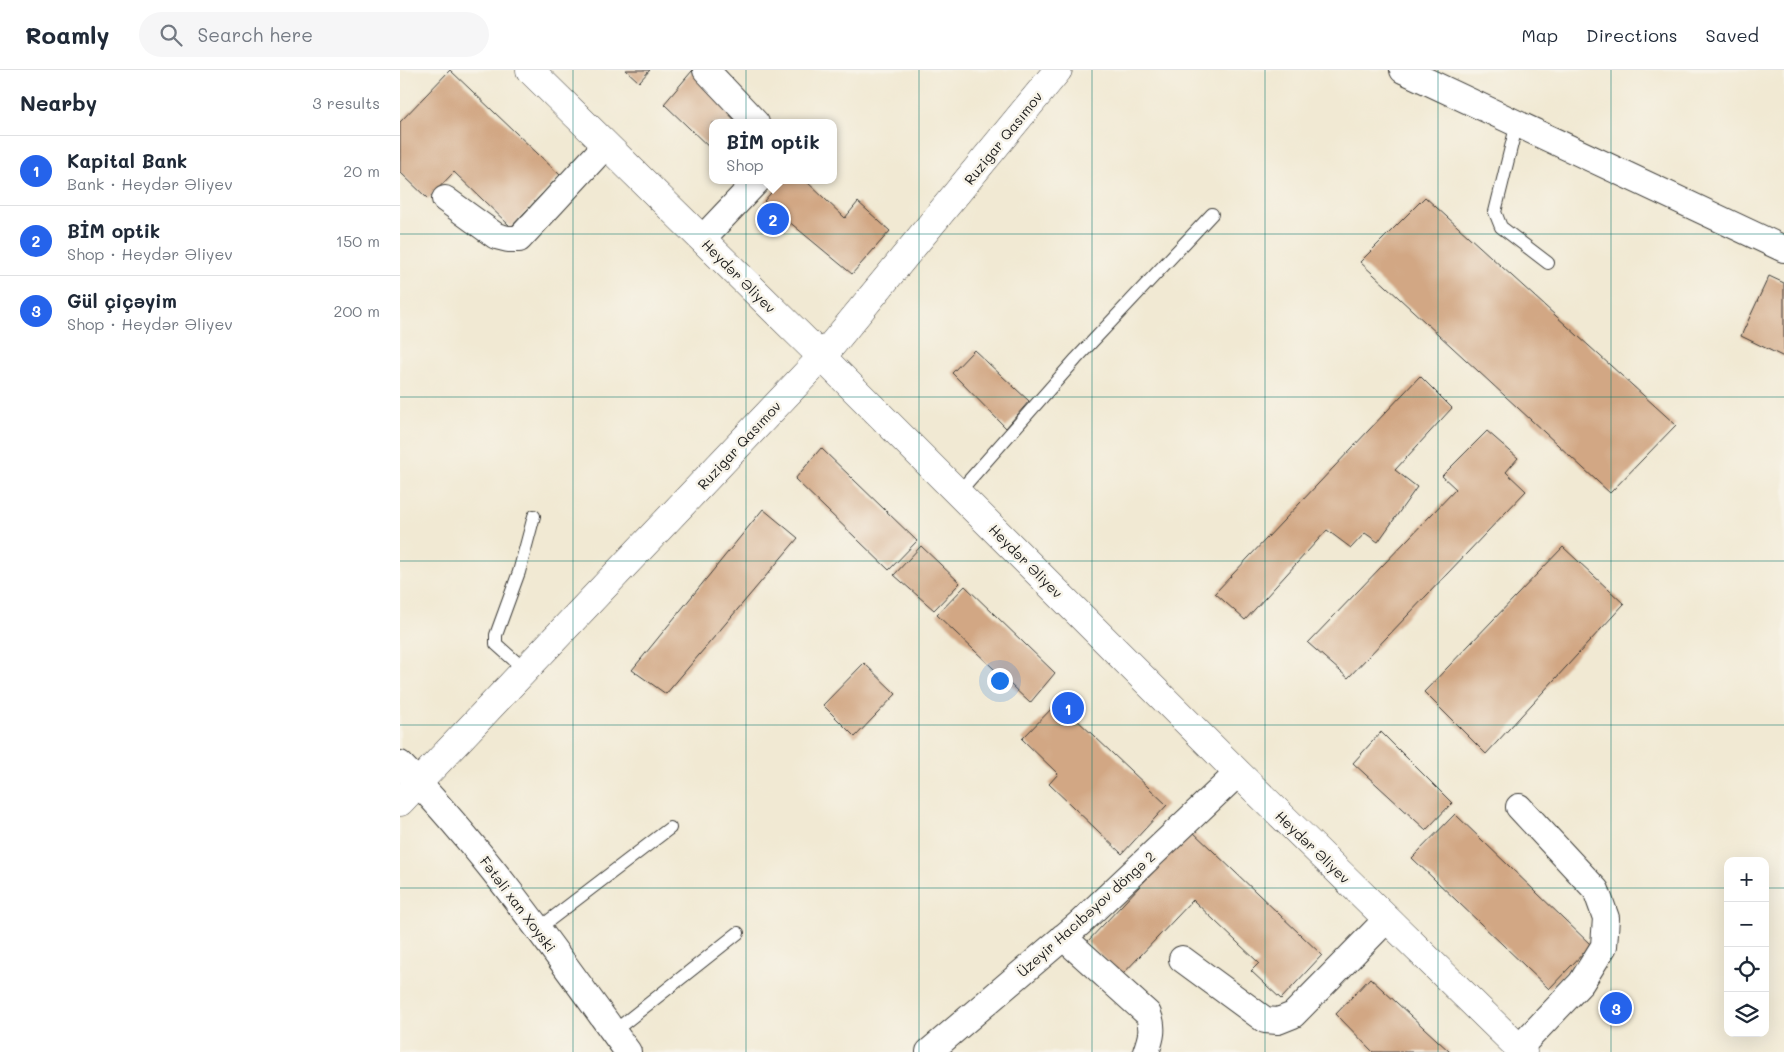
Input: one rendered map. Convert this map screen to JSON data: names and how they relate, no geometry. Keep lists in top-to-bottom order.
{
  "streets": {
    "main road": ["Ruzigar Qasımov", "Heydər Əliyev"],
    "street": ["Fətəli xan Xoyski", "Üzeyir Hacıbəyov döngə 2"]
  },
  "crossings": [
    ["Ruzigar Qasımov", "Heydər Əliyev"],
    ["Ruzigar Qasımov", "Fətəli xan Xoyski"],
    ["Heydər Əliyev", "Üzeyir Hacıbəyov döngə 2"]
  ],
  "page": {
    "header": "Roamly",
    "search": "Search here",
    "nav": ["Map", "Directions", "Saved"],
    "heading": ["Nearby", "3 results"],
    "popup": ["BİM optik", "Shop"],
    "list": [
      {
        "mark": "1",
        "name": "Kapital Bank",
        "note": "Bank · Heydər Əliyev",
        "value": "20 m"
      },
      {
        "mark": "2",
        "name": "BİM optik",
        "note": "Shop · Heydər Əliyev",
        "value": "150 m"
      },
      {
        "mark": "3",
        "name": "Gül çiçəyim",
        "note": "Shop · Heydər Əliyev",
        "value": "200 m"
      }
    ],
    "pins": ["2", "1", "3"],
    "map_buttons": ["+", "−"]
  }
}
